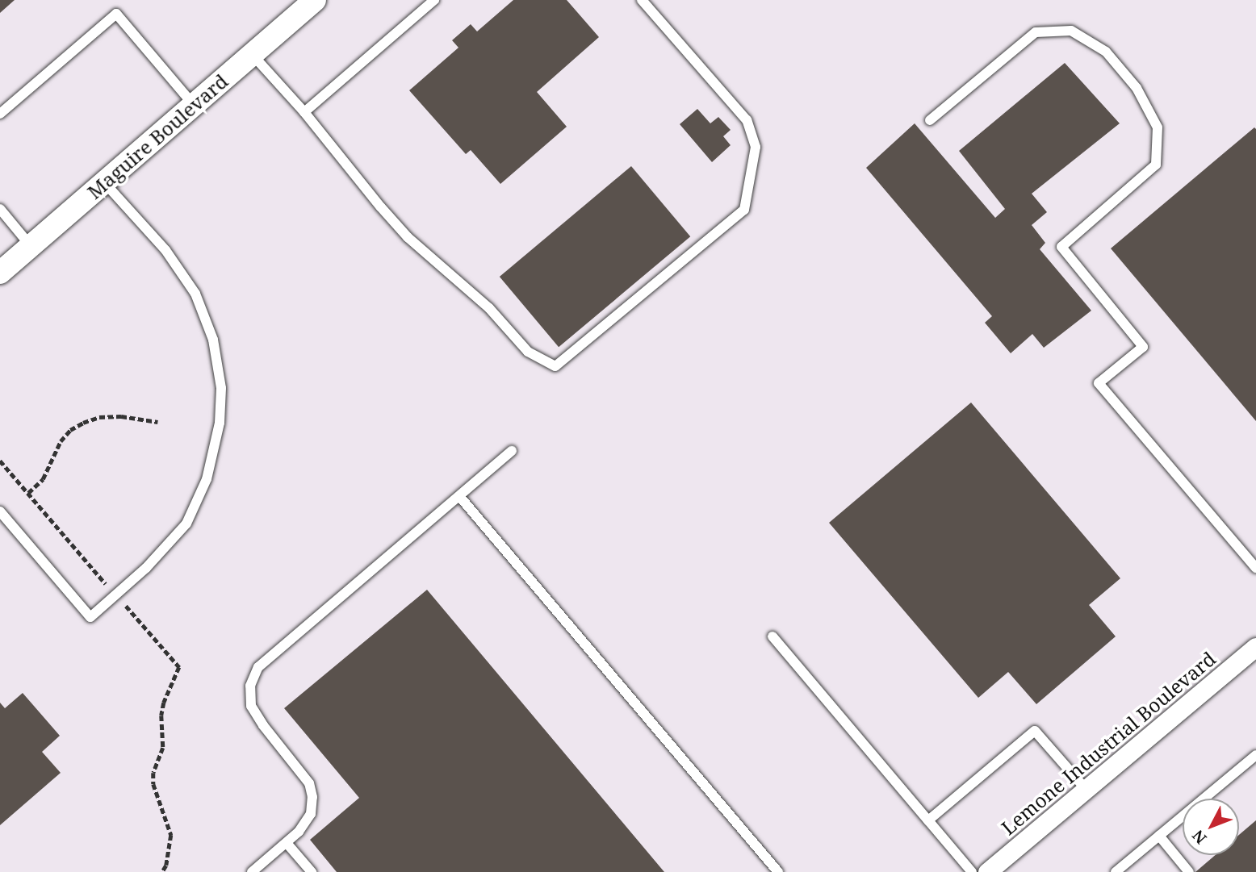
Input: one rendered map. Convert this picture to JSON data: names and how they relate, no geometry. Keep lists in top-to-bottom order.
{
  "streets": {
    "street": ["Maguire Boulevard", "Lemone Industrial Boulevard"]
  },
  "north": "bottom left"
}
